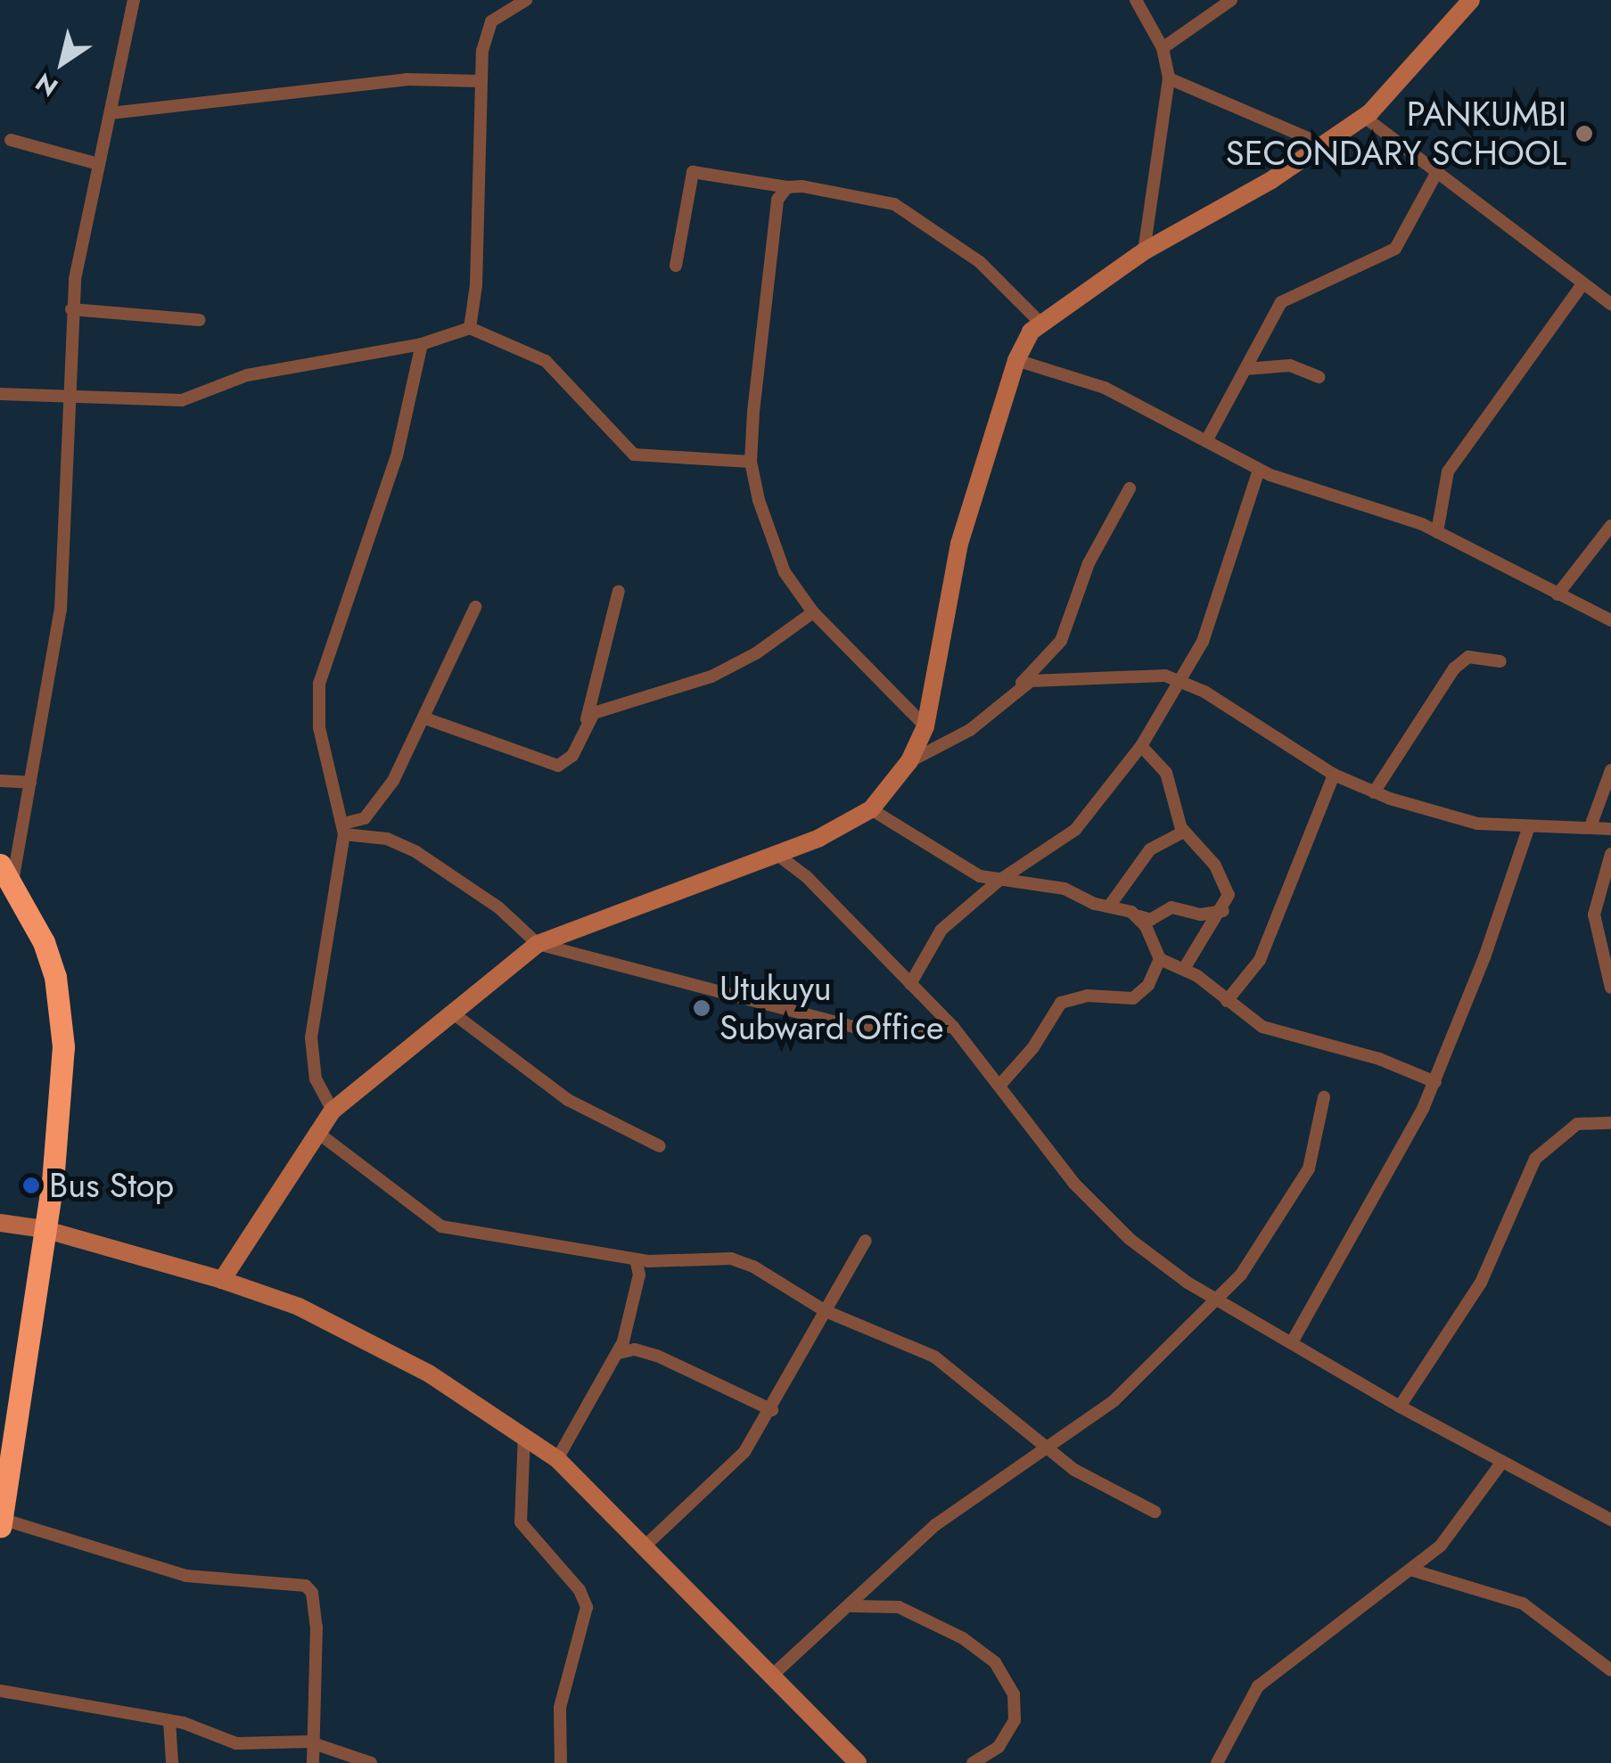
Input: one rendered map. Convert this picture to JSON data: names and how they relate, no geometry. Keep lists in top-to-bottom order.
{
  "places": ["PANKUMBI SECONDARY SCHOOL", "Utukuyu Subward Office", "Bus Stop"],
  "north": "bottom left"
}
